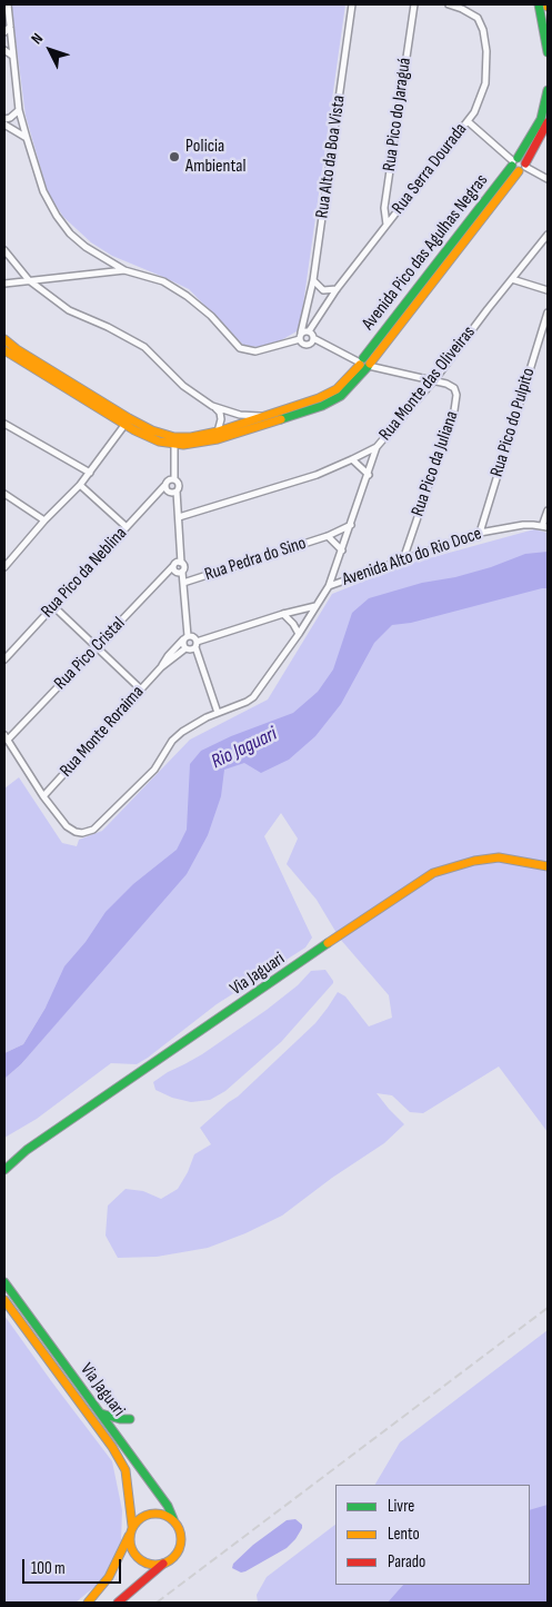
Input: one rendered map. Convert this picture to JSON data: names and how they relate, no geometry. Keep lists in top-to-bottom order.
{
  "streets": {
    "street": [
      "Rua Pico do Jaraguá",
      "Rua Alto da Boa Vista",
      "Rua Serra Dourada",
      "Avenida Pico das Agulhas Negras",
      "Rua Monte das Oliveiras",
      "Rua Pico do Pulpito",
      "Rua Pico da Juliana",
      "Avenida Alto do Rio Doce",
      "Rua Pedra do Sino",
      "Rua Pico da Neblina",
      "Rua Pico Cristal",
      "Rua Monte Roraima",
      "Via Jaguari"
    ]
  },
  "crossings": [
    ["Rua Pico do Jaraguá", "Rua Serra Dourada"],
    ["Rua Alto da Boa Vista", "Rua Serra Dourada"],
    ["Avenida Pico das Agulhas Negras", "Rua Pico da Juliana"],
    ["Rua Monte das Oliveiras", "Rua Pico da Juliana"],
    ["Rua Pico do Pulpito", "Avenida Alto do Rio Doce"],
    ["Rua Pico da Juliana", "Avenida Alto do Rio Doce"],
    ["Avenida Alto do Rio Doce", "Rua Pico Cristal"],
    ["Avenida Alto do Rio Doce", "Rua Monte Roraima"]
  ],
  "water": ["Rio Jaguari"],
  "places": ["Policia Ambiental"],
  "legend": ["Livre", "Lento", "Parado"],
  "scale_bar": "100 m",
  "north": "top left"
}
